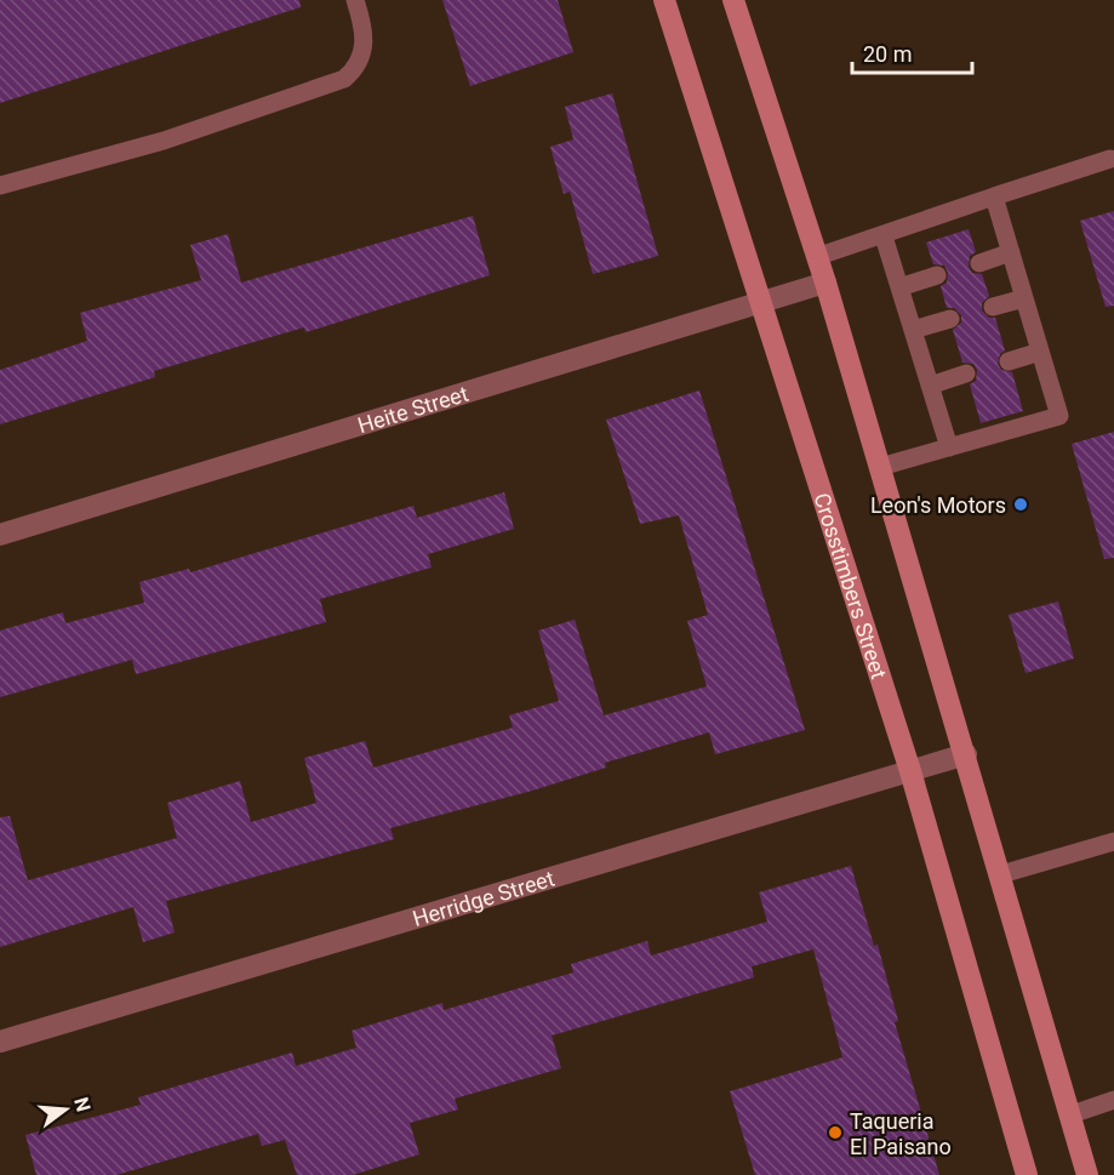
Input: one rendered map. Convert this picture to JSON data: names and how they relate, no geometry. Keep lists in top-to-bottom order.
{
  "streets": {
    "main road": ["Crosstimbers Street"],
    "street": ["Heite Street", "Herridge Street"]
  },
  "crossings": [
    ["Heite Street", "Crosstimbers Street"],
    ["Crosstimbers Street", "Herridge Street"]
  ],
  "places": ["Leon's Motors", "Taqueria El Paisano"],
  "scale_bar": "20 m",
  "north": "right"
}
